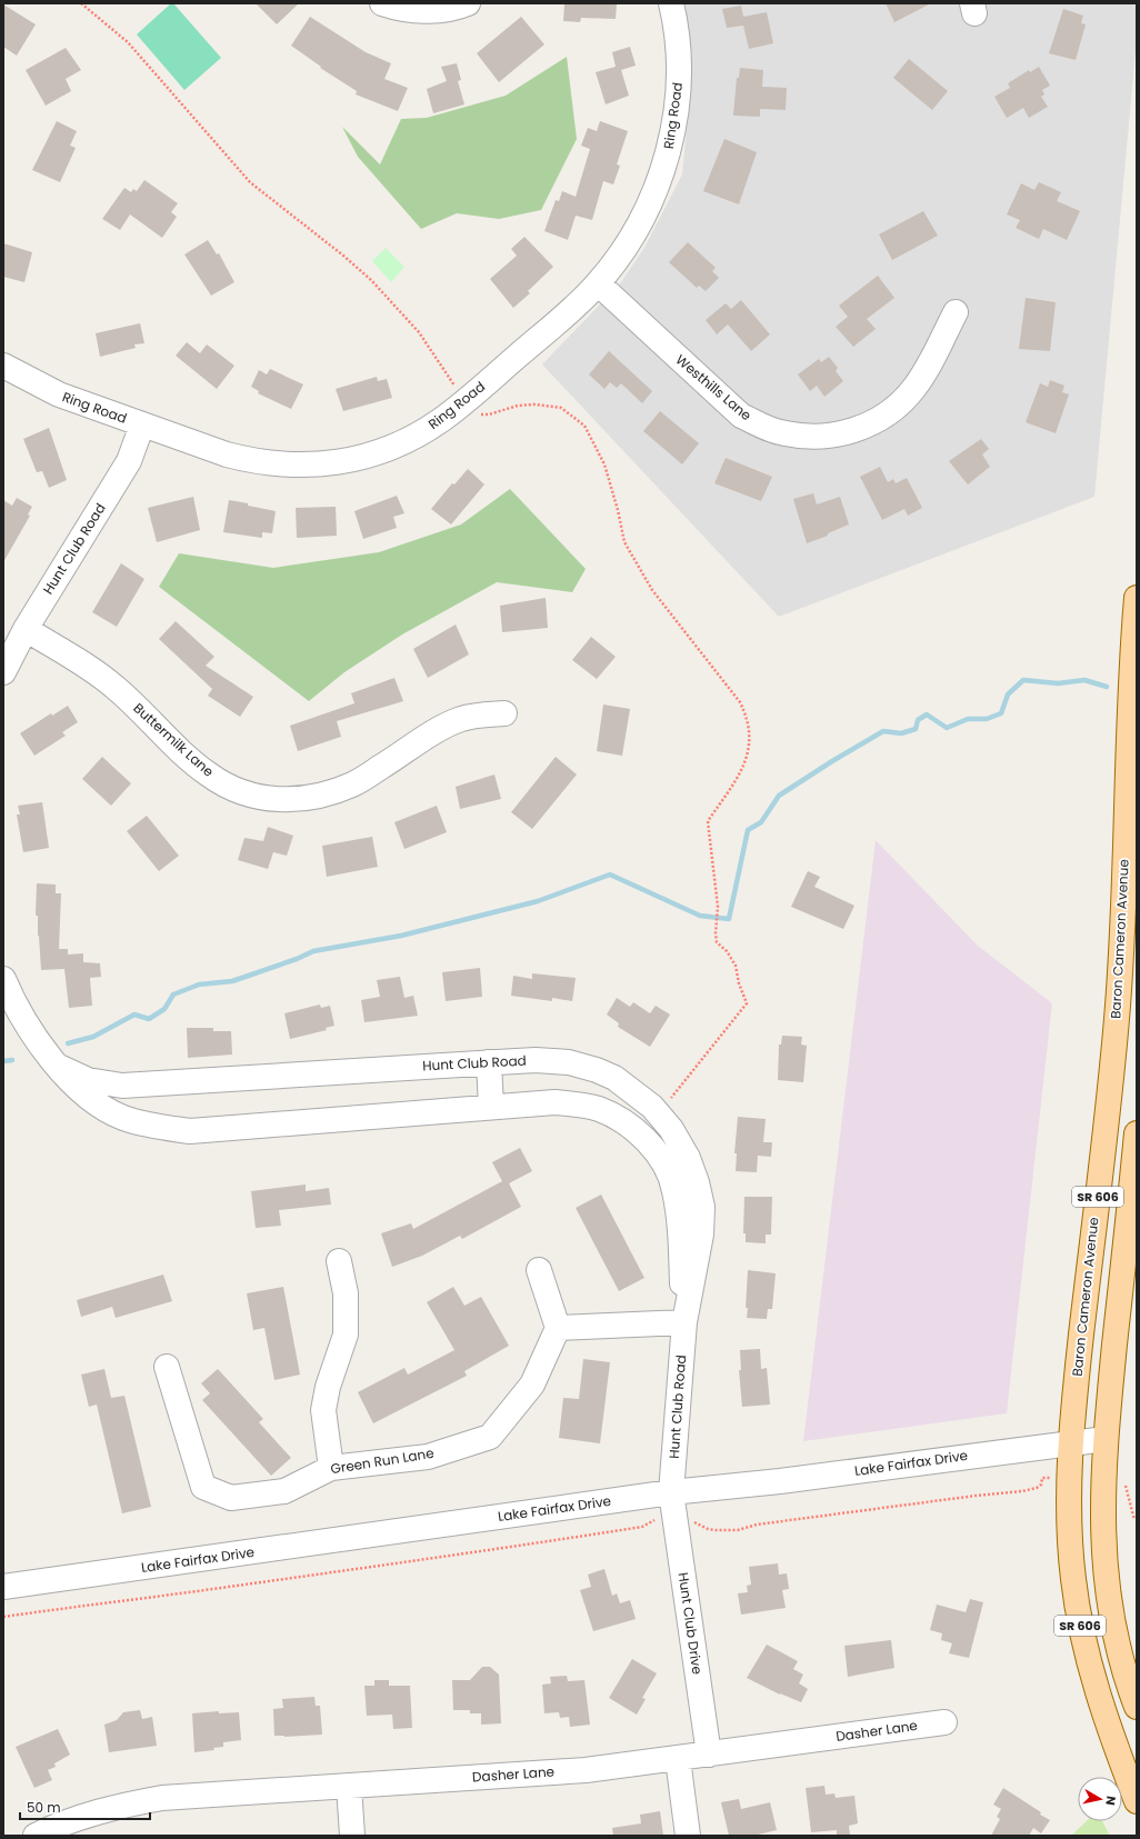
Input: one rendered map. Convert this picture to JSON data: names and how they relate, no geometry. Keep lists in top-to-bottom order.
{
  "streets": {
    "main road": ["Baron Cameron Avenue", "SR 606"],
    "street": [
      "Ring Road",
      "Westhills Lane",
      "Hunt Club Road",
      "Buttermilk Lane",
      "Green Run Lane",
      "Lake Fairfax Drive",
      "Hunt Club Drive",
      "Dasher Lane"
    ]
  },
  "crossings": [
    ["Ring Road", "Westhills Lane"],
    ["Ring Road", "Hunt Club Road"],
    ["Hunt Club Road", "Buttermilk Lane"],
    ["Hunt Club Road", "Lake Fairfax Drive"],
    ["Hunt Club Road", "Hunt Club Drive"],
    ["Baron Cameron Avenue", "Lake Fairfax Drive"],
    ["SR 606", "Lake Fairfax Drive"],
    ["Lake Fairfax Drive", "Hunt Club Drive"],
    ["Hunt Club Drive", "Dasher Lane"]
  ],
  "scale_bar": "50 m",
  "north": "right"
}
